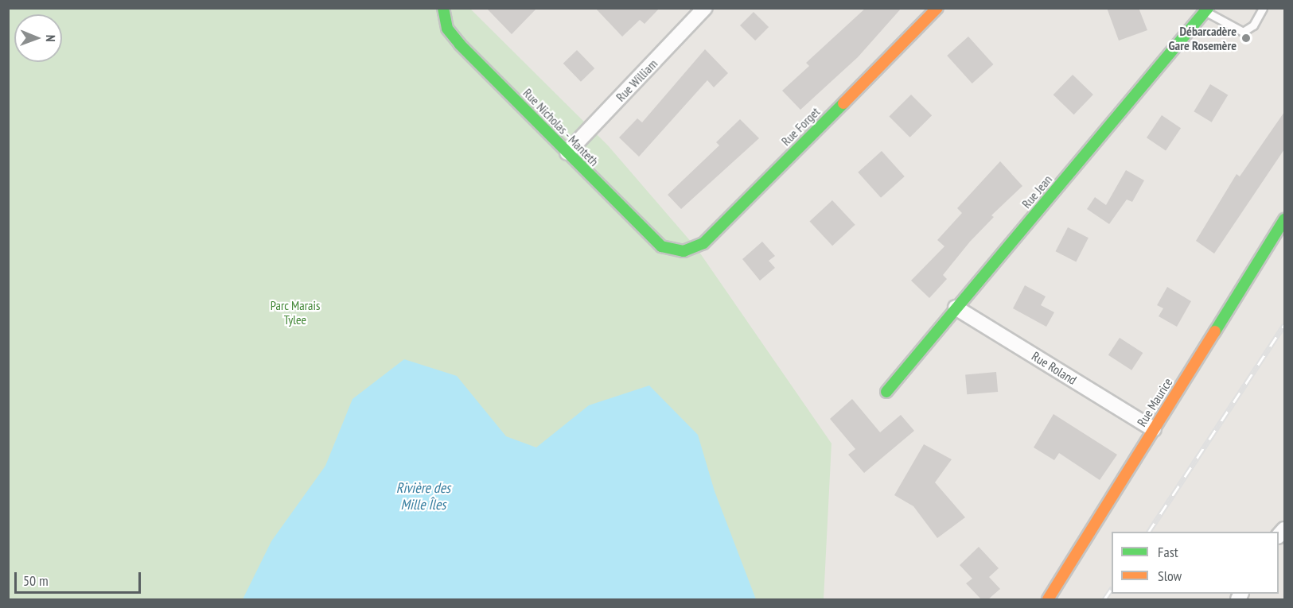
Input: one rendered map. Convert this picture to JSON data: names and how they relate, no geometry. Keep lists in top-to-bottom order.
{
  "streets": {
    "street": [
      "Rue William",
      "Rue Forget",
      "Rue Nicholas - Manteth",
      "Rue Jean",
      "Rue Roland",
      "Rue Maurice"
    ]
  },
  "crossings": [
    ["Rue William", "Rue Nicholas - Manteth"],
    ["Rue Forget", "Rue Nicholas - Manteth"],
    ["Rue Jean", "Rue Roland"],
    ["Rue Roland", "Rue Maurice"]
  ],
  "water": ["Rivière des Mille Îles"],
  "parks": ["Parc Marais Tylee"],
  "places": ["Débarcadère Gare Rosemère"],
  "legend": ["Fast", "Slow"],
  "scale_bar": "50 m",
  "north": "right"
}
